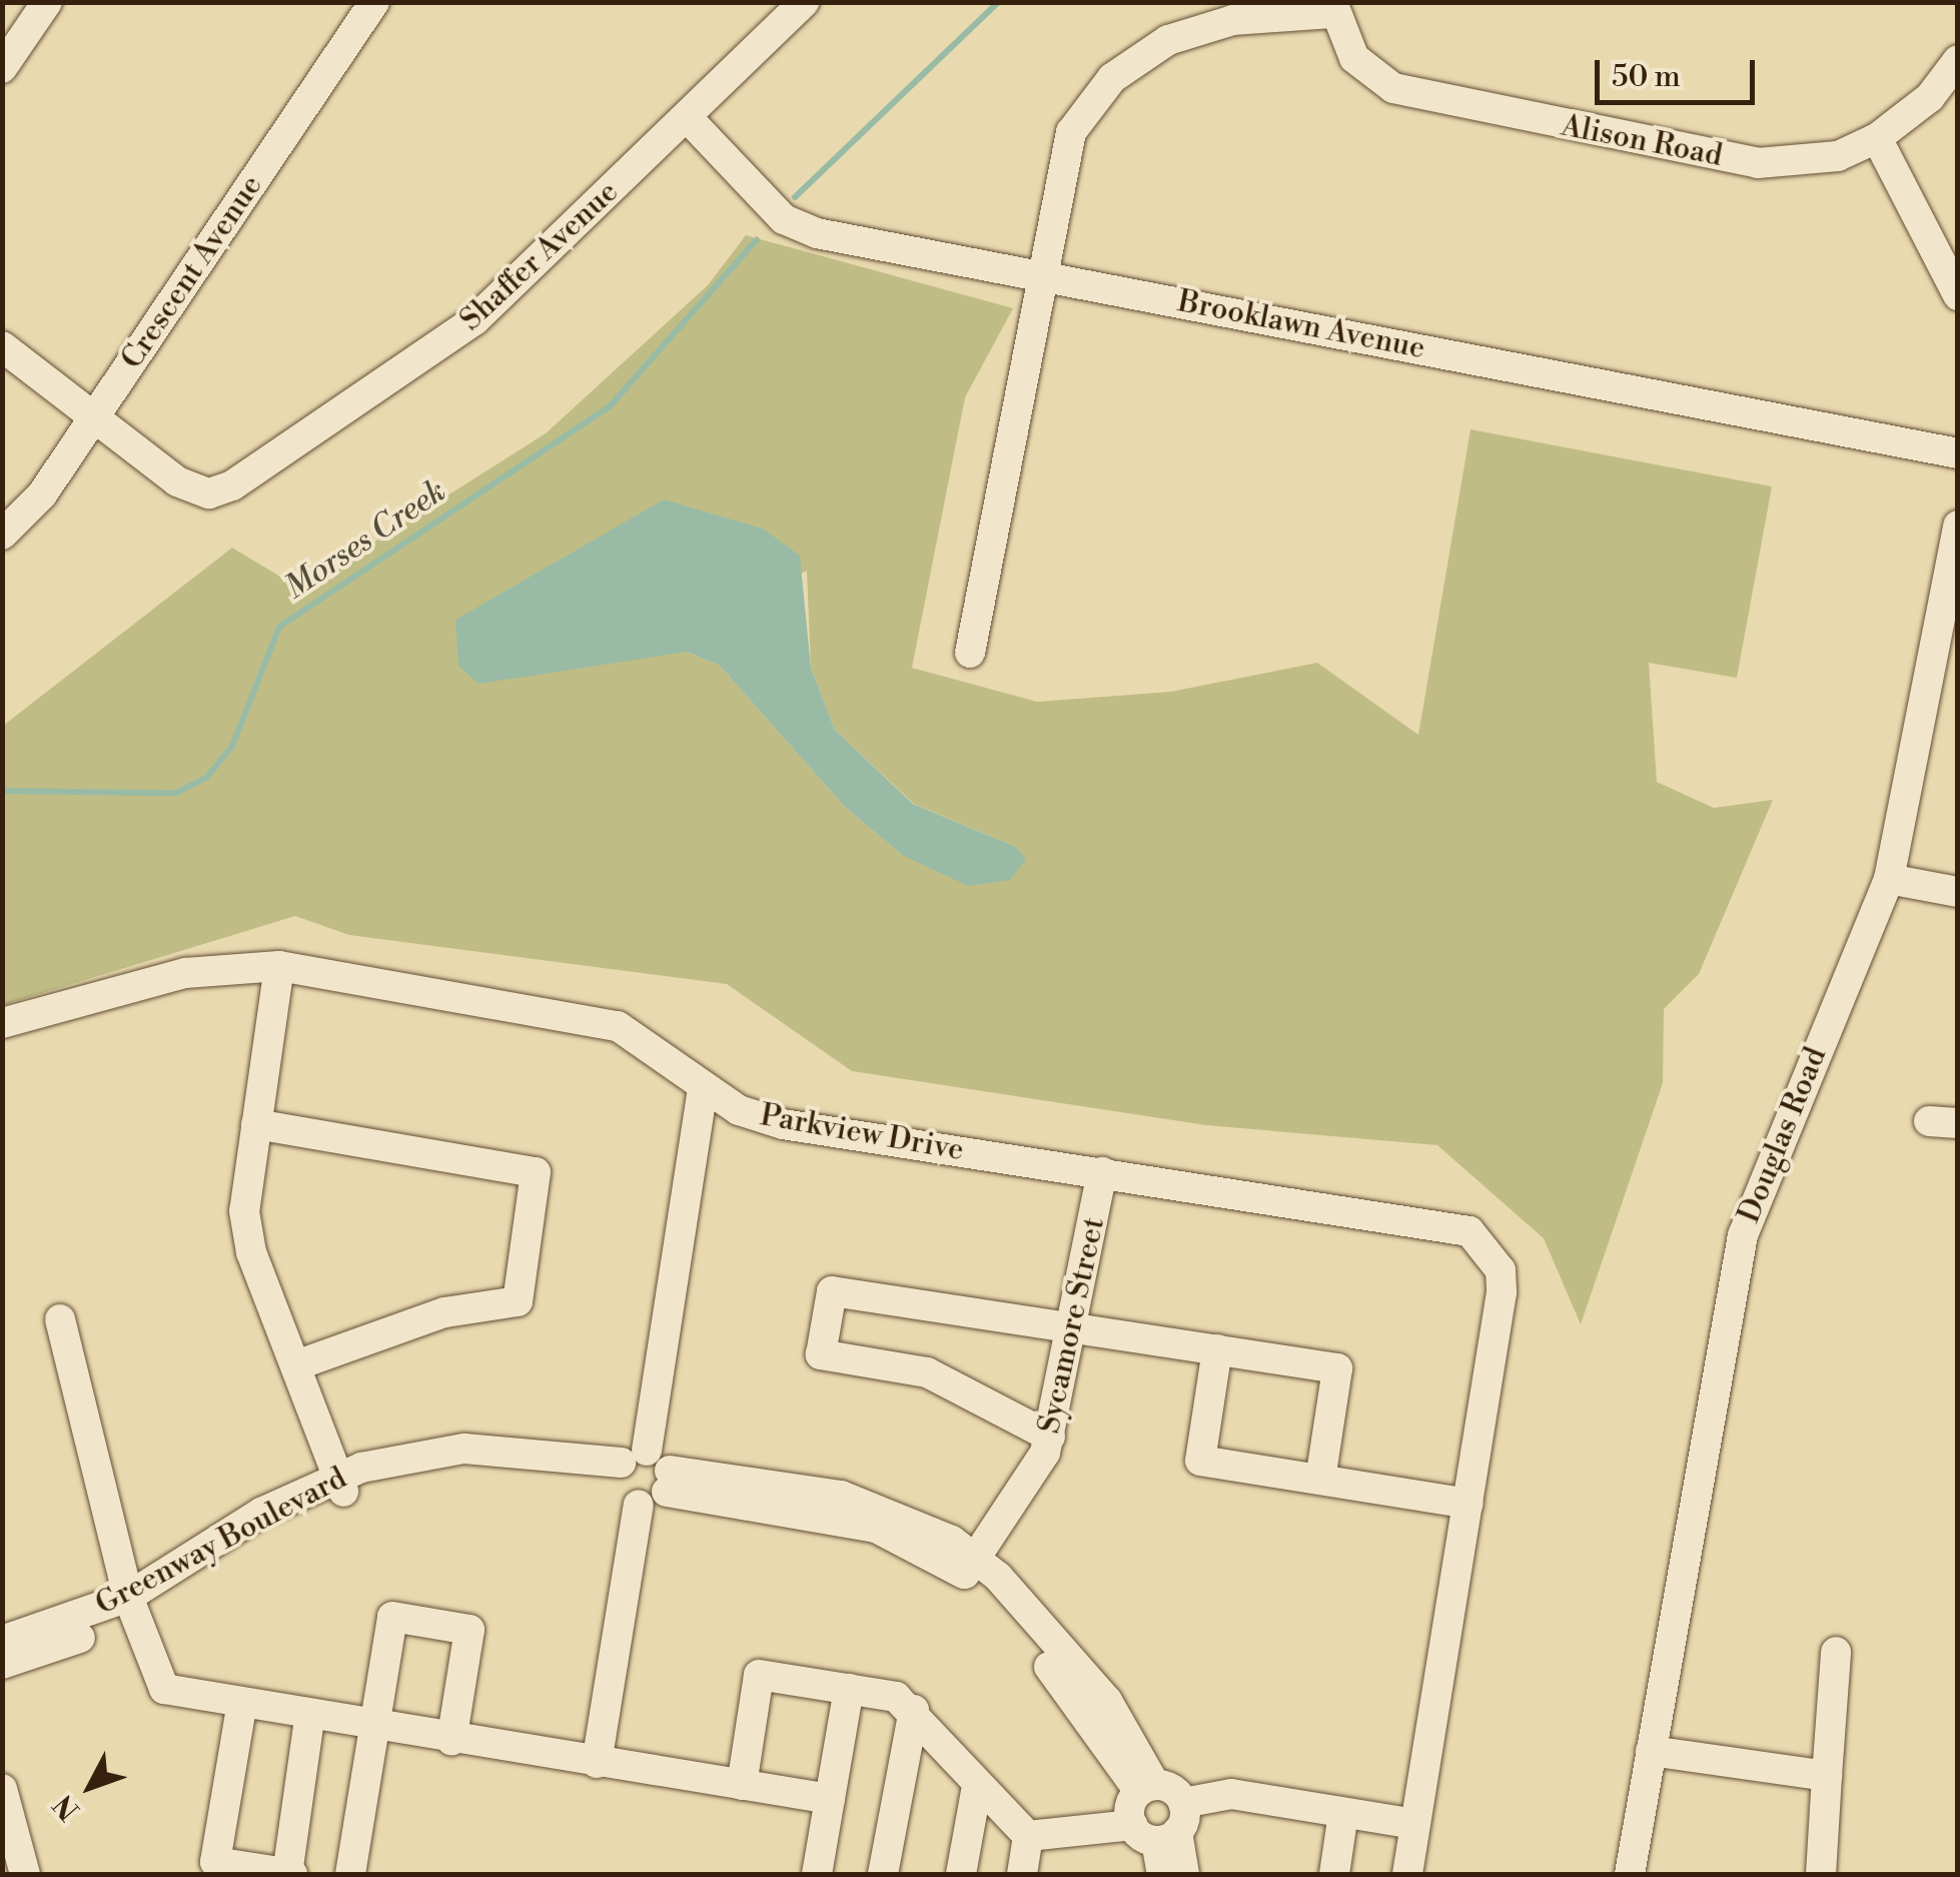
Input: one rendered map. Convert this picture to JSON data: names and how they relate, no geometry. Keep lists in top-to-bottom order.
{
  "streets": {
    "street": [
      "Alison Road",
      "Shaffer Avenue",
      "Crescent Avenue",
      "Brooklawn Avenue",
      "Parkview Drive",
      "Douglas Road",
      "Sycamore Street",
      "Greenway Boulevard"
    ]
  },
  "crossings": [
    ["Shaffer Avenue", "Crescent Avenue"],
    ["Shaffer Avenue", "Brooklawn Avenue"],
    ["Parkview Drive", "Sycamore Street"],
    ["Sycamore Street", "Greenway Boulevard"]
  ],
  "water": ["Morses Creek"],
  "scale_bar": "50 m",
  "north": "bottom left"
}
